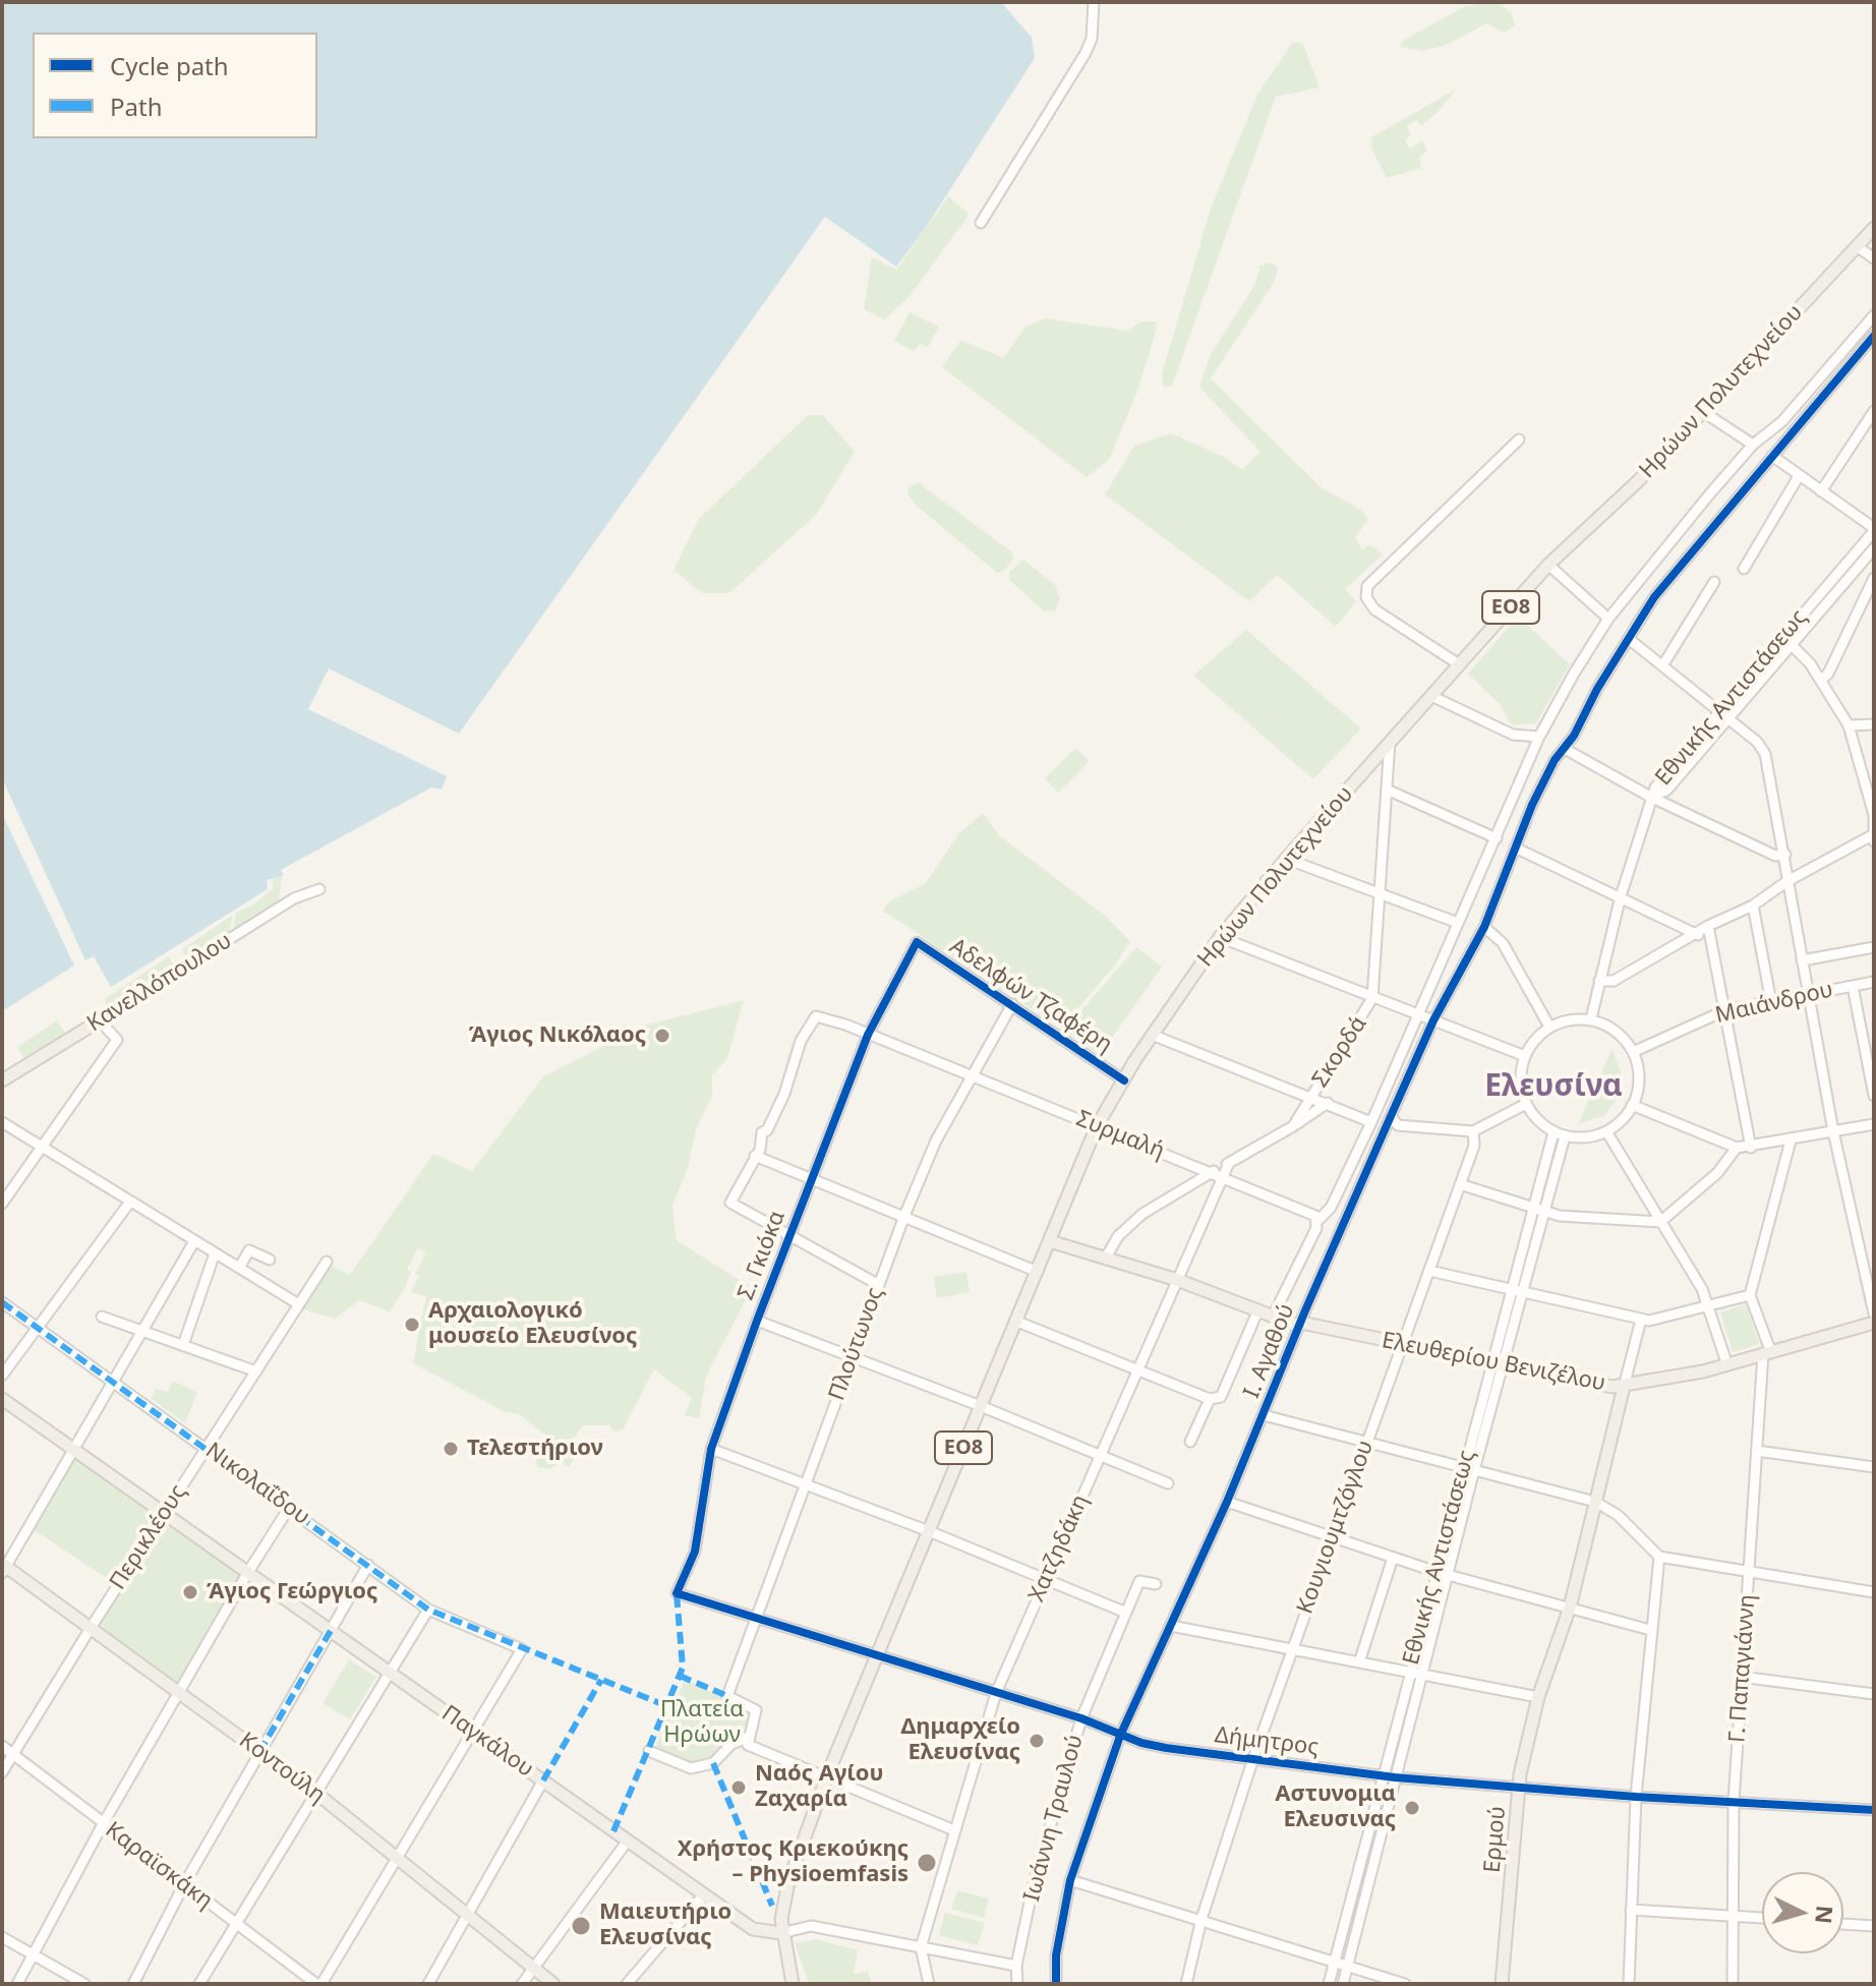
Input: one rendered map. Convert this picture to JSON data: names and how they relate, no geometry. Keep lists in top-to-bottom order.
{
  "streets": {
    "main road": [
      "Ηρώων Πολυτεχνείου",
      "ΕΟ8",
      "Κανελλόπουλου",
      "Ελευθερίου Βενιζέλου",
      "Παγκάλου",
      "Κοντούλη",
      "Ερμού"
    ],
    "street": [
      "Εθνικής Αντιστάσεως",
      "Αδελφών Τζαφέρη",
      "Μαιάνδρου",
      "Σκορδά",
      "Συρμαλή",
      "Σ. Γκιόκα",
      "Πλούτωνος",
      "Ι. Αγαθού",
      "Νικολαΐδου",
      "Κουγιουμτζόγλου",
      "Περικλέους",
      "Χατζηδάκη",
      "Γ. Παπαγιάννη",
      "Δήμητρος",
      "Ιωάννη Τραυλού",
      "Καραϊσκάκη"
    ]
  },
  "crossings": [
    ["Ηρώων Πολυτεχνείου", "ΕΟ8"],
    ["Ηρώων Πολυτεχνείου", "Αδελφών Τζαφέρη"],
    ["Ηρώων Πολυτεχνείου", "Σκορδά"],
    ["Ηρώων Πολυτεχνείου", "Συρμαλή"],
    ["Ηρώων Πολυτεχνείου", "Ελευθερίου Βενιζέλου"],
    ["Ηρώων Πολυτεχνείου", "Παγκάλου"],
    ["Ηρώων Πολυτεχνείου", "Δήμητρος"],
    ["ΕΟ8", "Παγκάλου"],
    ["Εθνικής Αντιστάσεως", "Μαιάνδρου"],
    ["Εθνικής Αντιστάσεως", "Ελευθερίου Βενιζέλου"],
    ["Εθνικής Αντιστάσεως", "Δήμητρος"],
    ["Αδελφών Τζαφέρη", "Σ. Γκιόκα"],
    ["Αδελφών Τζαφέρη", "Πλούτωνος"],
    ["Σκορδά", "Συρμαλή"],
    ["Σκορδά", "Ελευθερίου Βενιζέλου"],
    ["Σκορδά", "Χατζηδάκη"],
    ["Συρμαλή", "Σ. Γκιόκα"],
    ["Συρμαλή", "Πλούτωνος"],
    ["Συρμαλή", "Χατζηδάκη"],
    ["Σ. Γκιόκα", "Δήμητρος"],
    ["Πλούτωνος", "Δήμητρος"],
    ["Ι. Αγαθού", "Ελευθερίου Βενιζέλου"],
    ["Ι. Αγαθού", "Δήμητρος"],
    ["Ελευθερίου Βενιζέλου", "Κουγιουμτζόγλου"],
    ["Ελευθερίου Βενιζέλου", "Χατζηδάκη"],
    ["Ελευθερίου Βενιζέλου", "Γ. Παπαγιάννη"],
    ["Ελευθερίου Βενιζέλου", "Ερμού"],
    ["Νικολαΐδου", "Περικλέους"],
    ["Νικολαΐδου", "Παγκάλου"],
    ["Κουγιουμτζόγλου", "Δήμητρος"],
    ["Περικλέους", "Παγκάλου"],
    ["Περικλέους", "Κοντούλη"],
    ["Περικλέους", "Καραϊσκάκη"],
    ["Χατζηδάκη", "Παγκάλου"],
    ["Χατζηδάκη", "Δήμητρος"],
    ["Γ. Παπαγιάννη", "Δήμητρος"],
    ["Παγκάλου", "Ιωάννη Τραυλού"],
    ["Δήμητρος", "Ιωάννη Τραυλού"],
    ["Δήμητρος", "Ερμού"]
  ],
  "districts": ["Ελευσίνα"],
  "parks": ["Πλατεία Ηρώων"],
  "places": [
    "Άγιος Νικόλαος",
    "Αρχαιολογικό μουσείο Ελευσίνος",
    "Τελεστήριον",
    "Άγιος Γεώργιος",
    "Δημαρχείο Ελευσίνας",
    "Ναός Αγίου Ζαχαρία",
    "Αστυνομια Ελευσινας",
    "Χρήστος Κριεκούκης – Physioemfasis",
    "Μαιευτήριο Ελευσίνας"
  ],
  "legend": ["Cycle path", "Path"],
  "north": "right"
}
